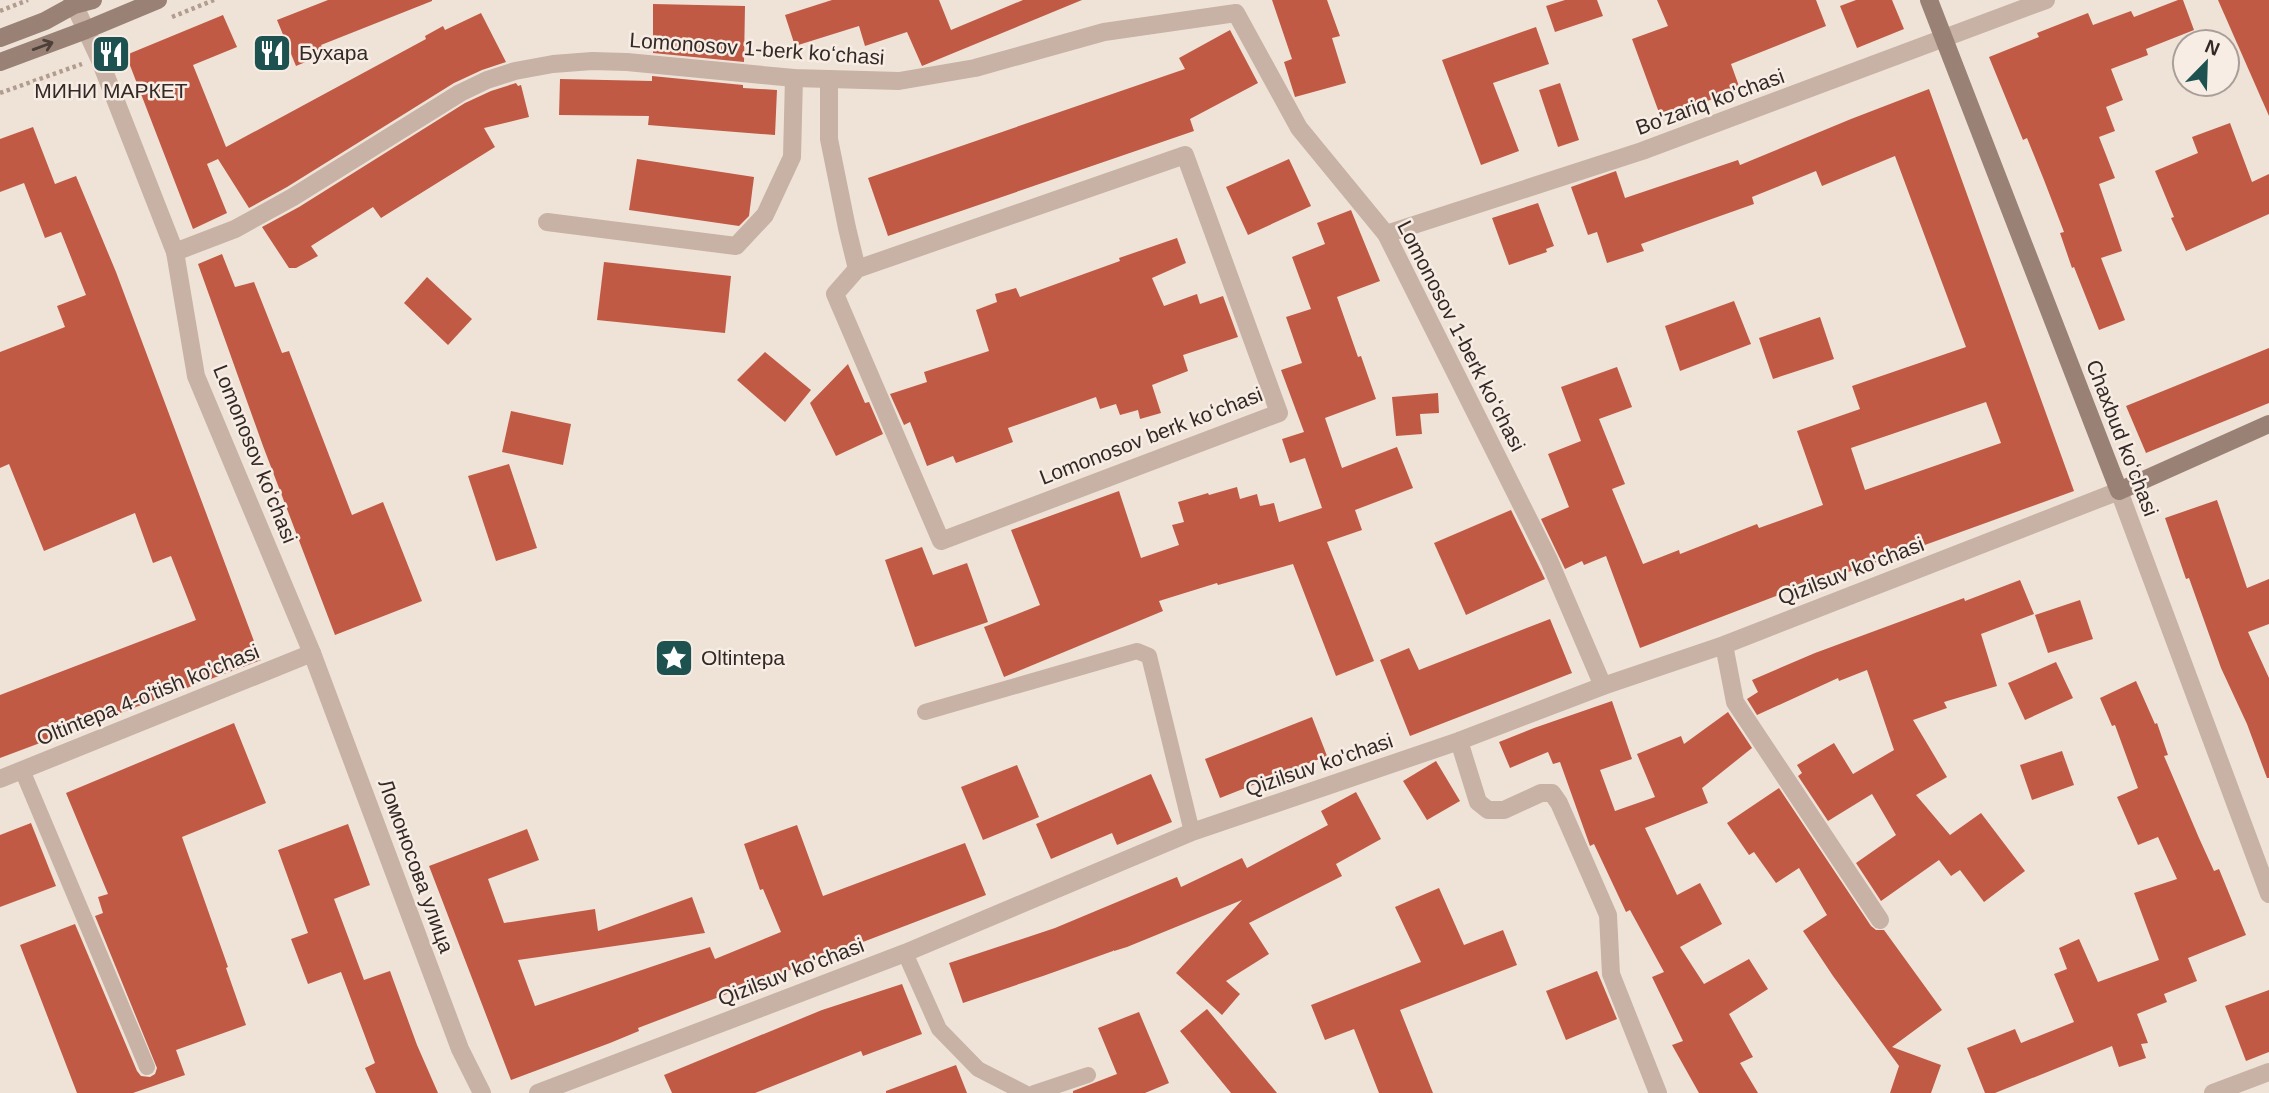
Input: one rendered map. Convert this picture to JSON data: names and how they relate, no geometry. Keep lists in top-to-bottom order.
{
  "streets": {
    "street": [
      "Lomonosov 1-berk koʻchasi",
      "Bo'zariq ko'chasi",
      "Lomonosov berk koʻchasi",
      "Chaxbud koʻchasi",
      "Lomonosov koʻchasi",
      "Qizilsuv ko'chasi",
      "Oltintepa 4-o'tish ko'chasi",
      "Ломоносова улица"
    ]
  },
  "crossings": [
    ["Lomonosov 1-berk koʻchasi", "Bo'zariq ko'chasi"],
    ["Lomonosov 1-berk koʻchasi", "Lomonosov koʻchasi"],
    ["Lomonosov 1-berk koʻchasi", "Qizilsuv ko'chasi"],
    ["Bo'zariq ko'chasi", "Chaxbud koʻchasi"],
    ["Chaxbud koʻchasi", "Qizilsuv ko'chasi"],
    ["Lomonosov koʻchasi", "Oltintepa 4-o'tish ko'chasi"],
    ["Lomonosov koʻchasi", "Ломоносова улица"],
    ["Oltintepa 4-o'tish ko'chasi", "Ломоносова улица"]
  ],
  "places": {
    "restaurant": ["Бухара", "МИНИ МАРКЕТ"],
    "place": ["Oltintepa"]
  },
  "north": "top right"
}
